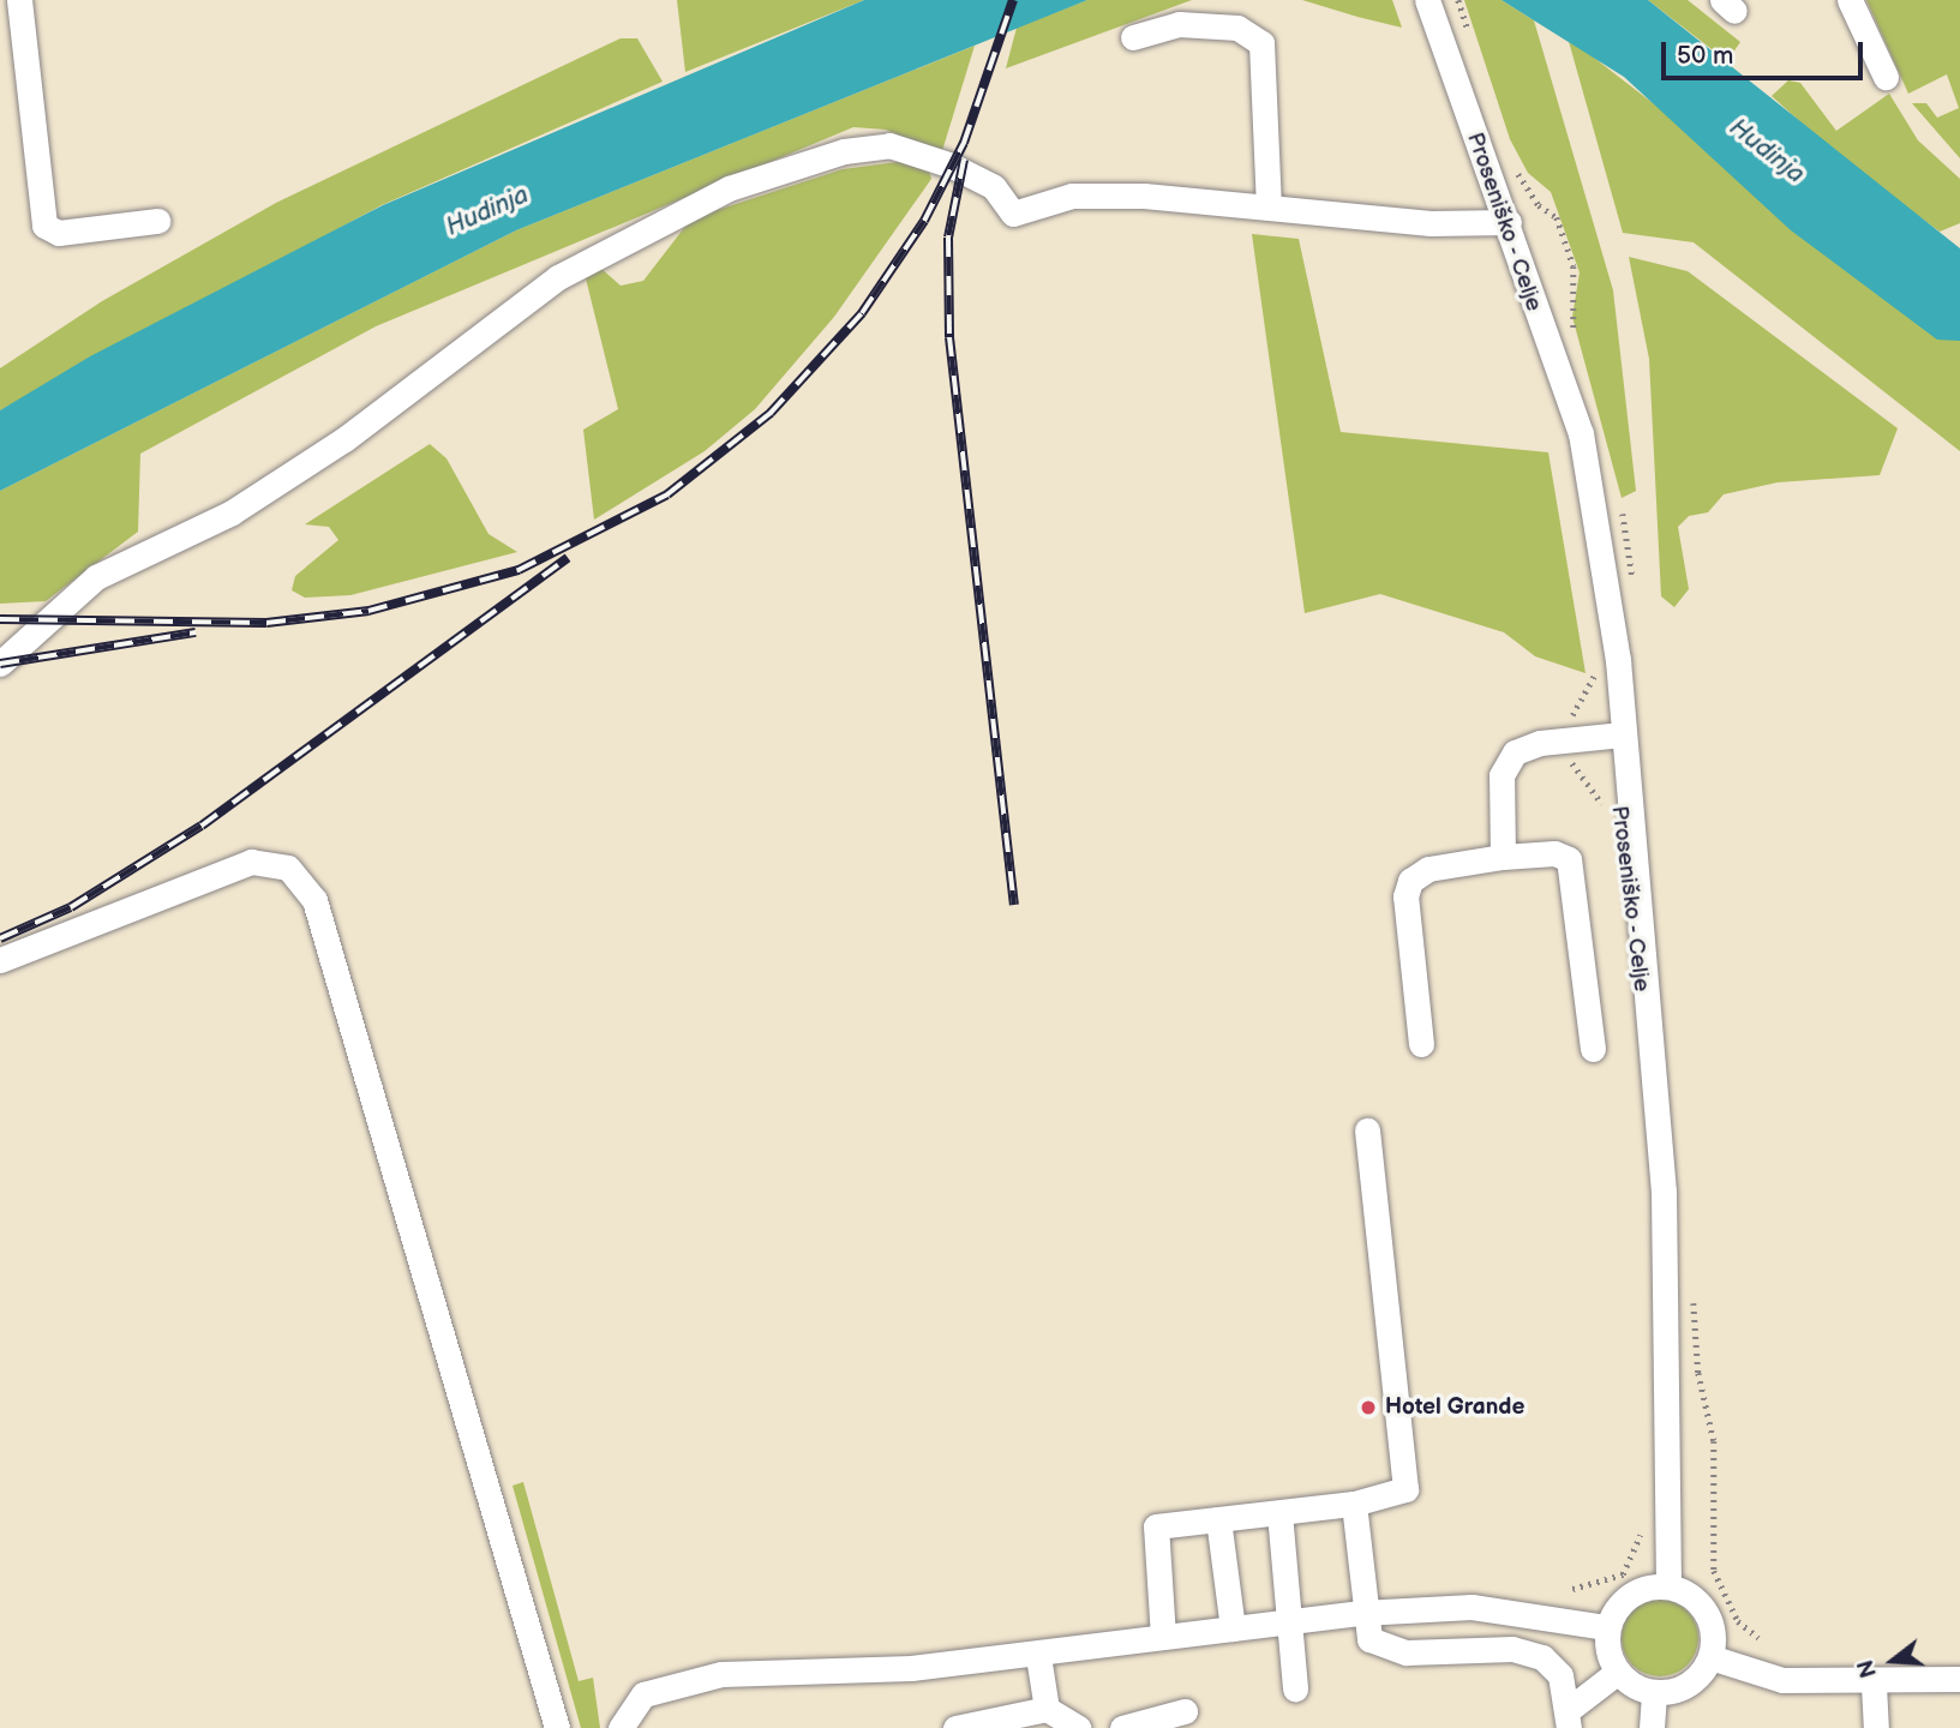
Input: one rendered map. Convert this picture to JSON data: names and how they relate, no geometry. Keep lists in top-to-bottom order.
{
  "streets": {
    "path": ["Proseniško - Celje"]
  },
  "water": ["Hudinja"],
  "places": ["Hotel Grande"],
  "scale_bar": "50 m",
  "north": "left"
}
